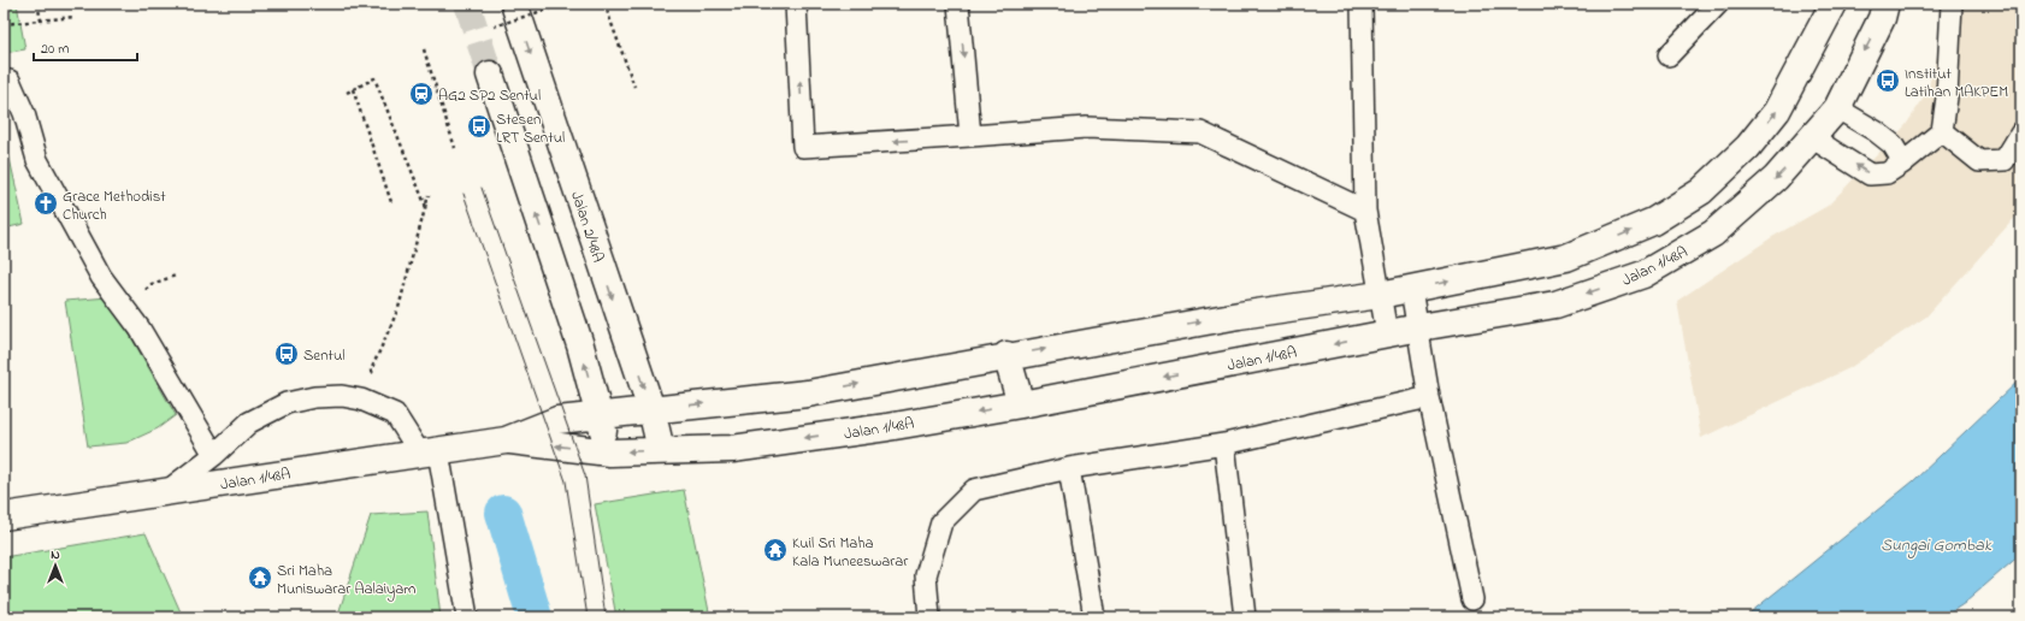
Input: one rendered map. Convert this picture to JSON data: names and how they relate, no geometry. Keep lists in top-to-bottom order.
{
  "streets": {
    "main road": ["Jalan 2/48A", "Jalan 1/48A"]
  },
  "crossings": [
    ["Jalan 2/48A", "Jalan 1/48A"]
  ],
  "water": ["Sungai Gombak"],
  "places": {
    "bus stop": ["Institut Latihan MAKPEM", "Stesen LRT Sentul", "Sentul"],
    "station": ["AG2 SP2 Sentul"],
    "church": ["Grace Methodist Church"],
    "temple": ["Kuil Sri Maha Kala Muneeswarar", "Sri Maha Muniswarar Aalaiyam"]
  },
  "scale_bar": "20 m",
  "north": "top"
}
